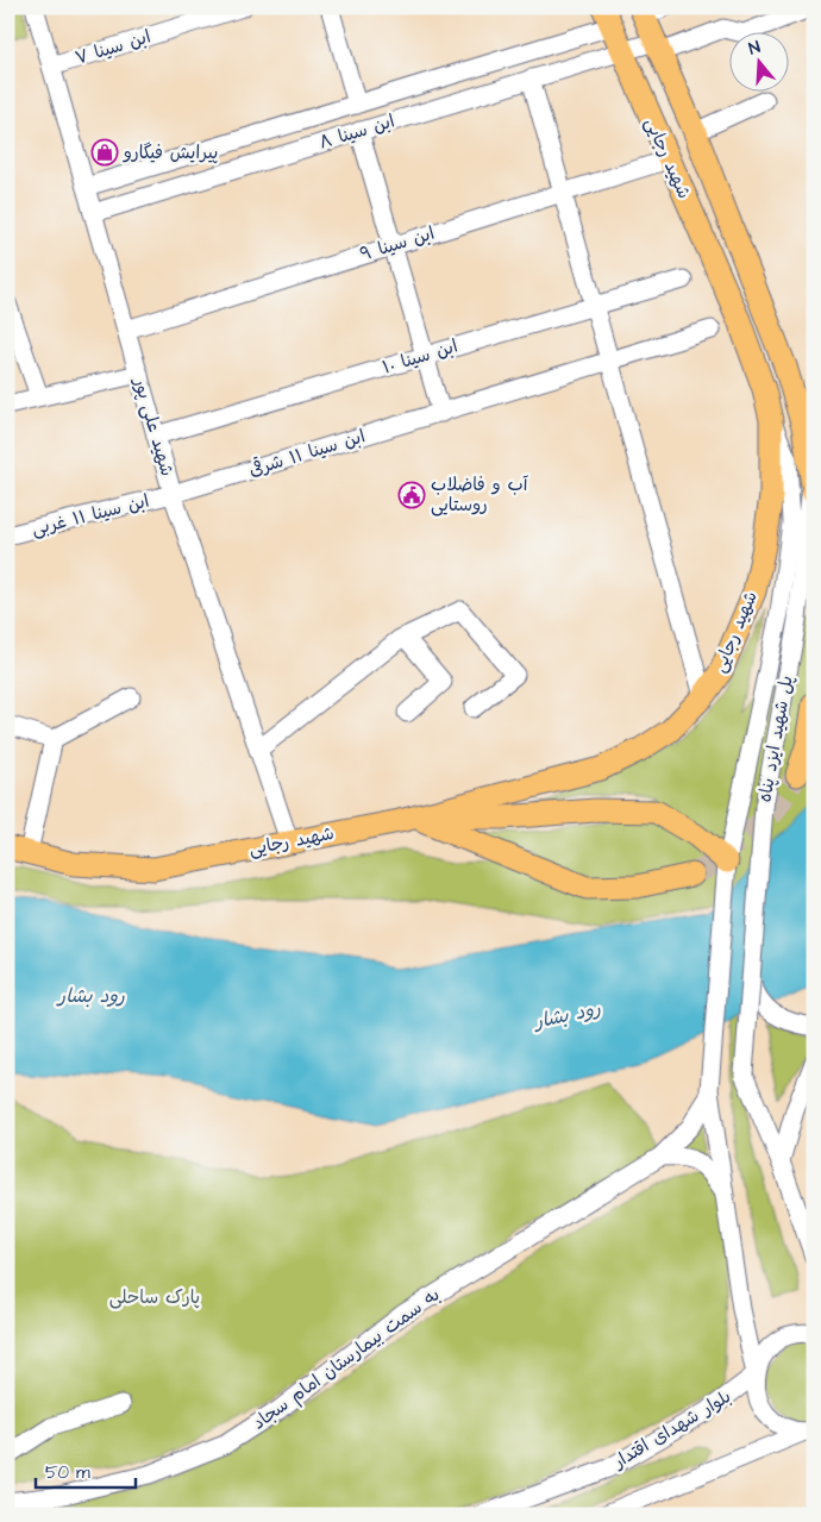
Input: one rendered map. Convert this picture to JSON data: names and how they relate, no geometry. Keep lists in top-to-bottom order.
{
  "streets": {
    "main road": ["شهید رجایی", "پل شهید ایزد پناه"],
    "street": [
      "ابن سینا ۷",
      "ابن سینا ۸",
      "ابن سینا ۹",
      "ابن سینا ۱۰",
      "شهید علی پور",
      "ابن سینا ۱۱ شرقی",
      "ابن سینا ۱۱ غربی",
      "به سمت بیمارستان امام سجاد",
      "بلوار شهدای اقتدار"
    ]
  },
  "crossings": [
    ["ابن سینا ۷", "شهید علی پور"],
    ["ابن سینا ۸", "شهید رجایی"],
    ["ابن سینا ۸", "شهید علی پور"],
    ["شهید رجایی", "ابن سینا ۹"],
    ["شهید رجایی", "شهید علی پور"],
    ["شهید رجایی", "پل شهید ایزد پناه"],
    ["ابن سینا ۹", "شهید علی پور"],
    ["ابن سینا ۱۰", "شهید علی پور"],
    ["شهید علی پور", "ابن سینا ۱۱ شرقی"],
    ["شهید علی پور", "ابن سینا ۱۱ غربی"],
    ["ابن سینا ۱۱ شرقی", "ابن سینا ۱۱ غربی"],
    ["پل شهید ایزد پناه", "به سمت بیمارستان امام سجاد"]
  ],
  "water": ["رود بشار"],
  "parks": ["پارک ساحلی"],
  "places": {
    "shop": ["پیرایش فیگارو"],
    "public building": ["آب و فاضلاب روستایی"]
  },
  "scale_bar": "50 m",
  "north": "top"
}
